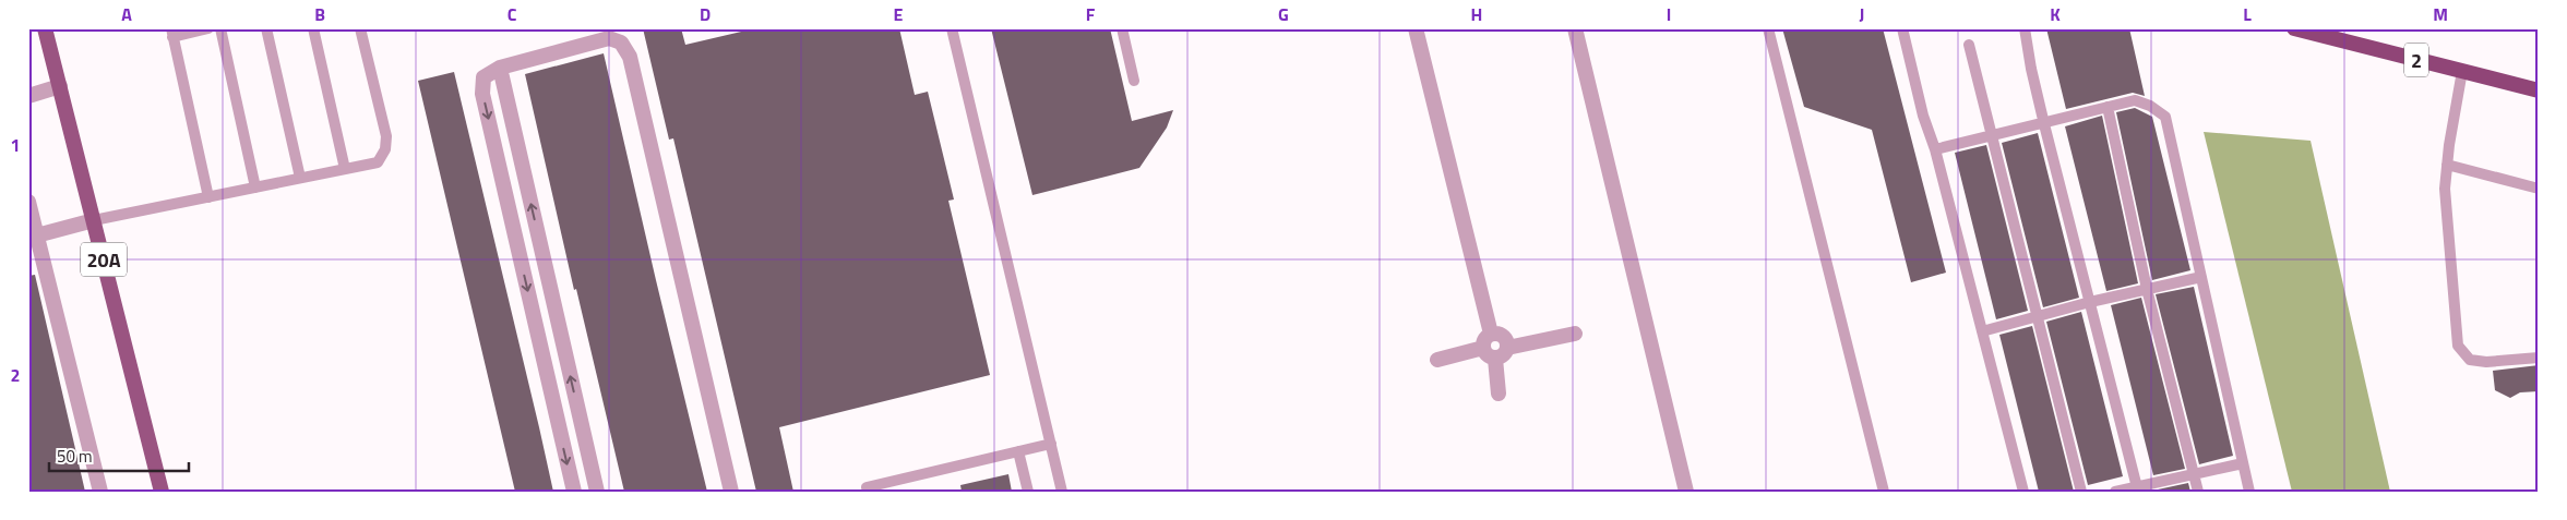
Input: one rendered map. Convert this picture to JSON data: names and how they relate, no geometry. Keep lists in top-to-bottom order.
{
  "streets": {
    "highway": ["2"],
    "main road": ["20A"]
  },
  "scale_bar": "50 m",
  "grid": {
    "columns": [
      "A",
      "B",
      "C",
      "D",
      "E",
      "F",
      "G",
      "H",
      "I",
      "J",
      "K",
      "L",
      "M"
    ],
    "rows": ["1", "2"]
  }
}
